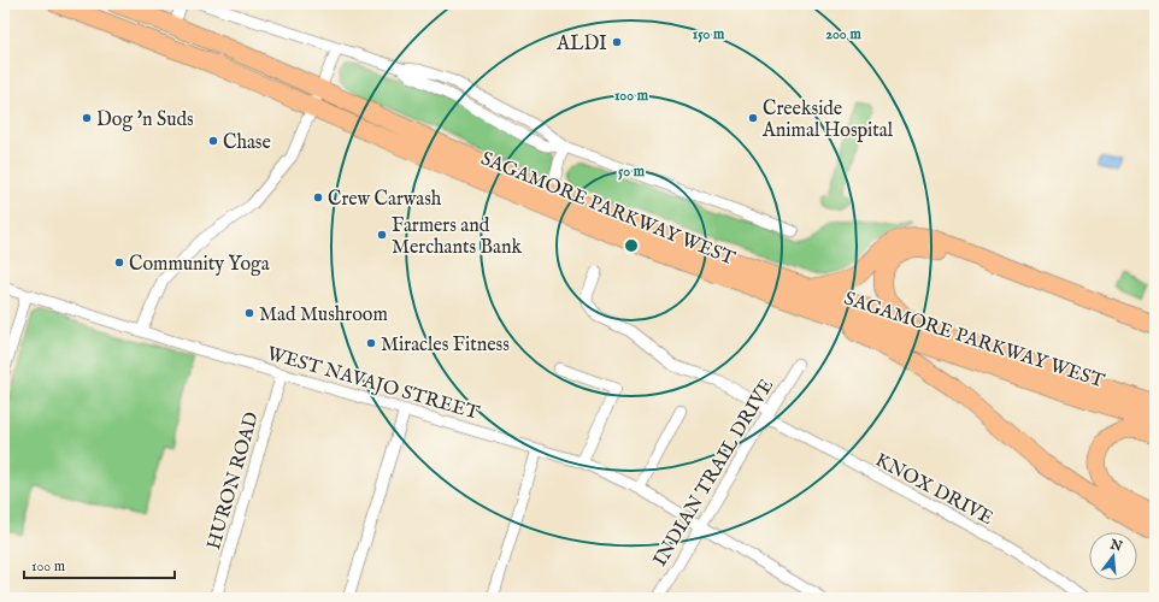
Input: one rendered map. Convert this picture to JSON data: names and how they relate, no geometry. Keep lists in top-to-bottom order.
{
  "streets": {
    "highway": ["SAGAMORE PARKWAY WEST"],
    "street": [
      "WEST NAVAJO STREET",
      "INDIAN TRAIL DRIVE",
      "HURON ROAD",
      "KNOX DRIVE"
    ]
  },
  "crossings": [
    ["WEST NAVAJO STREET", "INDIAN TRAIL DRIVE"],
    ["WEST NAVAJO STREET", "HURON ROAD"],
    ["INDIAN TRAIL DRIVE", "KNOX DRIVE"]
  ],
  "places": [
    "ALDI",
    "Dog 'n Suds",
    "Creekside Animal Hospital",
    "Chase",
    "Crew Carwash",
    "Farmers and Merchants Bank",
    "Community Yoga",
    "Mad Mushroom",
    "Miracles Fitness"
  ],
  "scale_bar": "100 m",
  "north": "top",
  "rings": [
    "200 m",
    "150 m",
    "100 m",
    "50 m"
  ]
}
